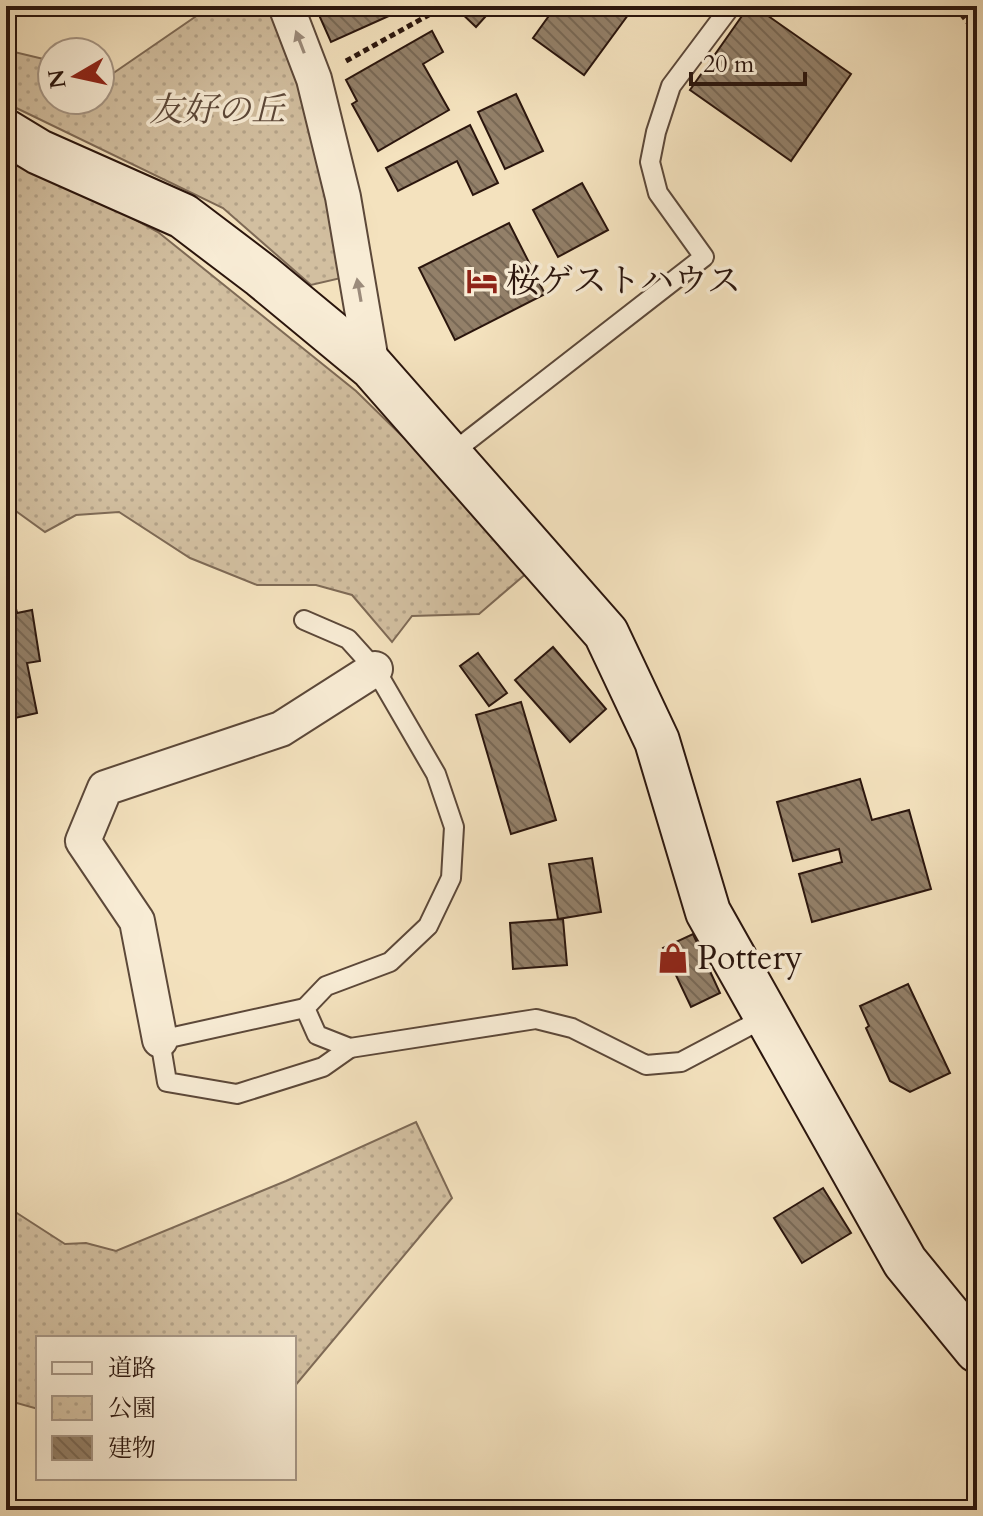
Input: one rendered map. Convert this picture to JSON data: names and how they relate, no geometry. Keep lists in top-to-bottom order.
{
  "parks": ["友好の丘"],
  "places": {
    "hotel": ["桜ゲストハウス"],
    "shop": ["Pottery"]
  },
  "legend": ["道路", "公園", "建物"],
  "scale_bar": "20 m",
  "north": "left"
}
